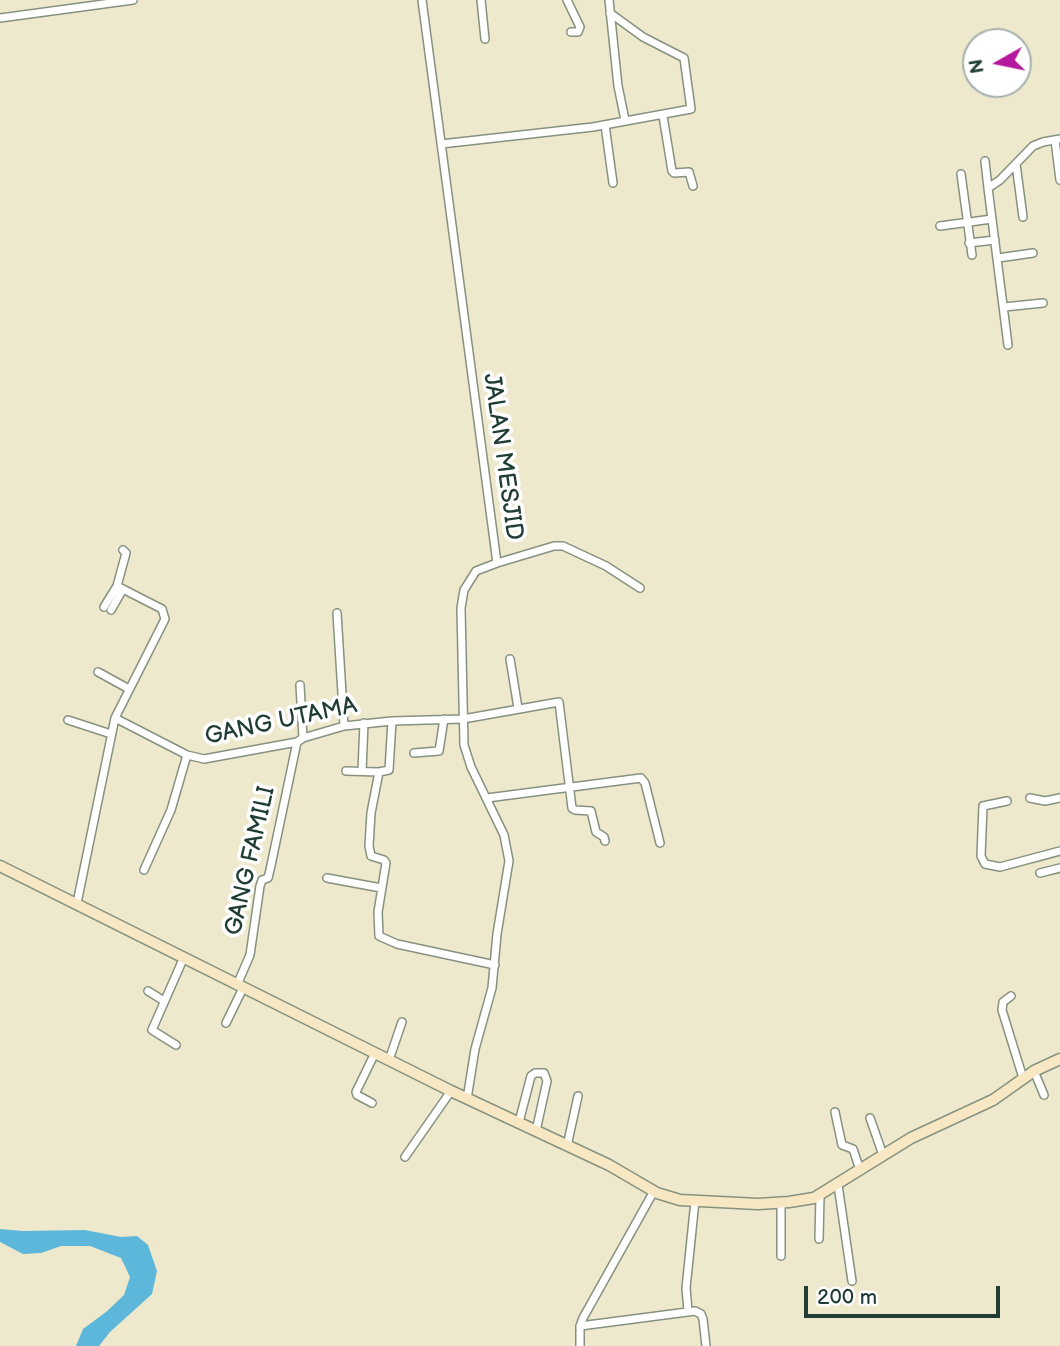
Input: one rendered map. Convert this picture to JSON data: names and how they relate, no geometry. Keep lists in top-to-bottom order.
{
  "streets": {
    "street": ["JALAN MESJID", "GANG UTAMA", "GANG FAMILI"]
  },
  "crossings": [
    ["JALAN MESJID", "GANG UTAMA"],
    ["GANG UTAMA", "GANG FAMILI"]
  ],
  "scale_bar": "200 m",
  "north": "left"
}
